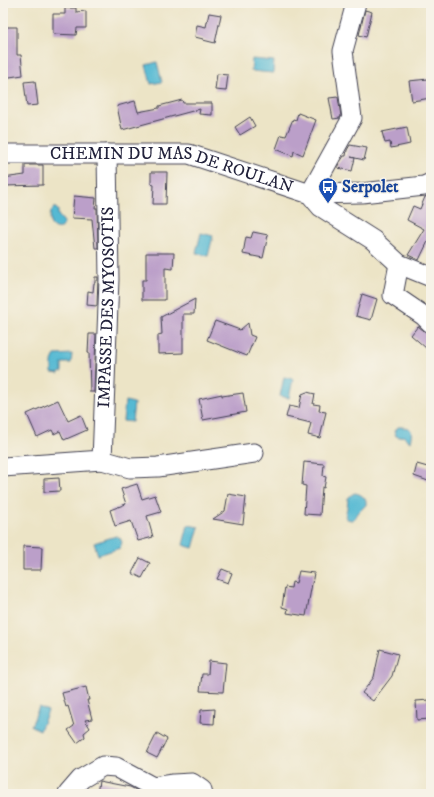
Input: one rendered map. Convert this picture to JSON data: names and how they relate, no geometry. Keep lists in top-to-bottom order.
{
  "streets": {
    "street": ["CHEMIN DU MAS DE ROULAN", "IMPASSE DES MYOSOTIS"]
  },
  "crossings": [
    ["CHEMIN DU MAS DE ROULAN", "IMPASSE DES MYOSOTIS"]
  ],
  "places": {
    "bus stop": ["Serpolet"]
  }
}
